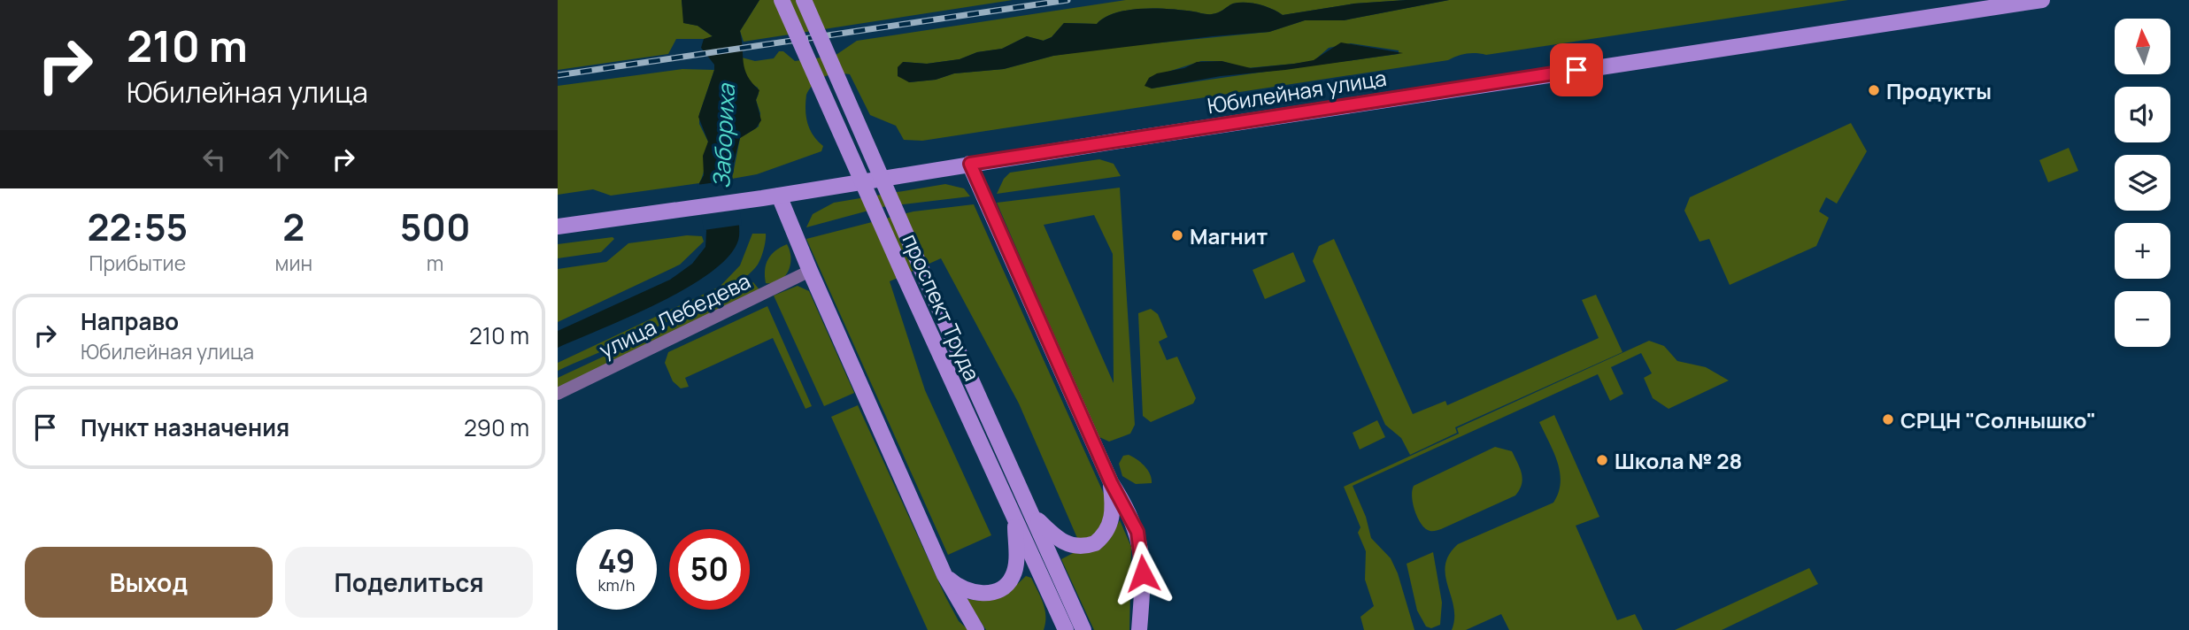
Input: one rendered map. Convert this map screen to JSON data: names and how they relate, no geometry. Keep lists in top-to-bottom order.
{
  "streets": {
    "main road": ["Юбилейная улица", "проспект Труда"],
    "street": ["улица Лебедева"]
  },
  "water": ["Забориха"],
  "places": [
    "Продукты",
    "Магнит",
    "СРЦН \"Солнышко\"",
    "Школа № 28"
  ],
  "north": "top",
  "page": {
    "turn": ["210 m", "Юбилейная улица"],
    "map_buttons": ["+", "−"],
    "eta": [
      "22:55",
      "Прибытие",
      "2",
      "мин",
      "500",
      "m"
    ],
    "list": [
      {
        "name": "Направо",
        "note": "Юбилейная улица",
        "value": "210 m"
      },
      {
        "name": "Пункт назначения",
        "value": "290 m"
      }
    ],
    "speed": "49 km/h",
    "limit": "50",
    "buttons": ["Выход", "Поделиться"]
  }
}
